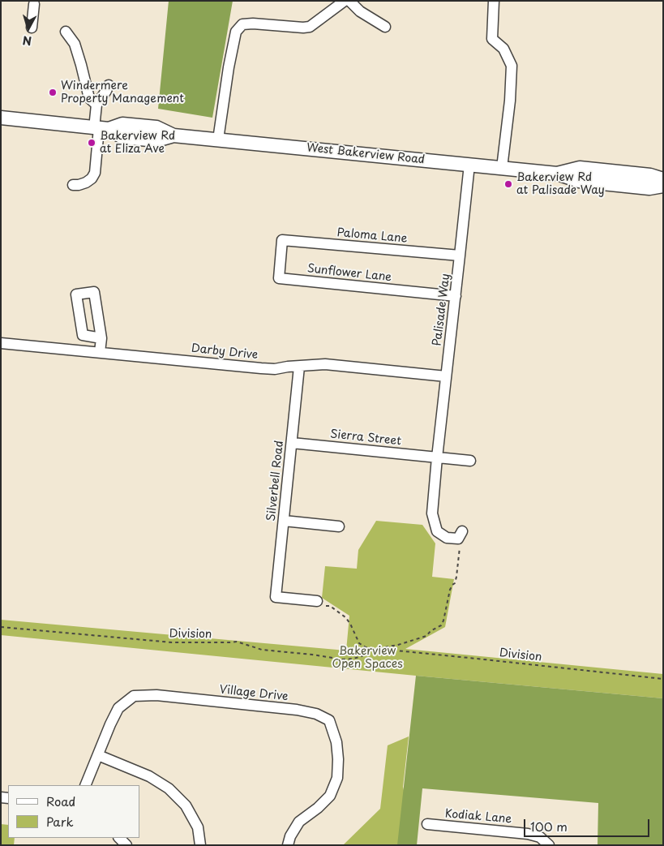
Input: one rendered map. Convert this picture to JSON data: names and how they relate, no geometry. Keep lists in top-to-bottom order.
{
  "streets": {
    "main road": ["West Bakerview Road"],
    "street": [
      "Paloma Lane",
      "Sunflower Lane",
      "Palisade Way",
      "Darby Drive",
      "Sierra Street",
      "Silverbell Road",
      "Village Drive",
      "Kodiak Lane"
    ],
    "path": ["Division"]
  },
  "crossings": [
    ["West Bakerview Road", "Palisade Way"],
    ["Paloma Lane", "Sunflower Lane"],
    ["Paloma Lane", "Palisade Way"],
    ["Sunflower Lane", "Palisade Way"],
    ["Palisade Way", "Darby Drive"],
    ["Palisade Way", "Sierra Street"],
    ["Palisade Way", "Division"],
    ["Darby Drive", "Silverbell Road"],
    ["Sierra Street", "Silverbell Road"],
    ["Silverbell Road", "Division"]
  ],
  "parks": ["Bakerview Open Spaces"],
  "places": ["Windermere Property Management", "Bakerview Rd at Eliza Ave", "Bakerview Rd at Palisade Way"],
  "legend": ["Road", "Park"],
  "scale_bar": "100 m",
  "north": "bottom"
}
